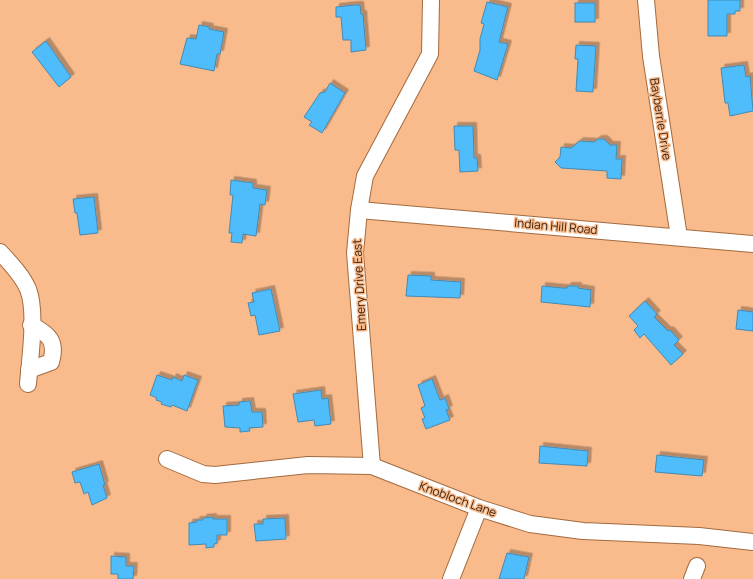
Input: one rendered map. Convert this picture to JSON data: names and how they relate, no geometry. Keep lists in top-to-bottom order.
{
  "streets": {
    "street": [
      "Bayberrie Drive",
      "Indian Hill Road",
      "Emery Drive East",
      "Knobloch Lane"
    ]
  },
  "crossings": [
    ["Bayberrie Drive", "Indian Hill Road"],
    ["Indian Hill Road", "Emery Drive East"],
    ["Emery Drive East", "Knobloch Lane"]
  ]
}
